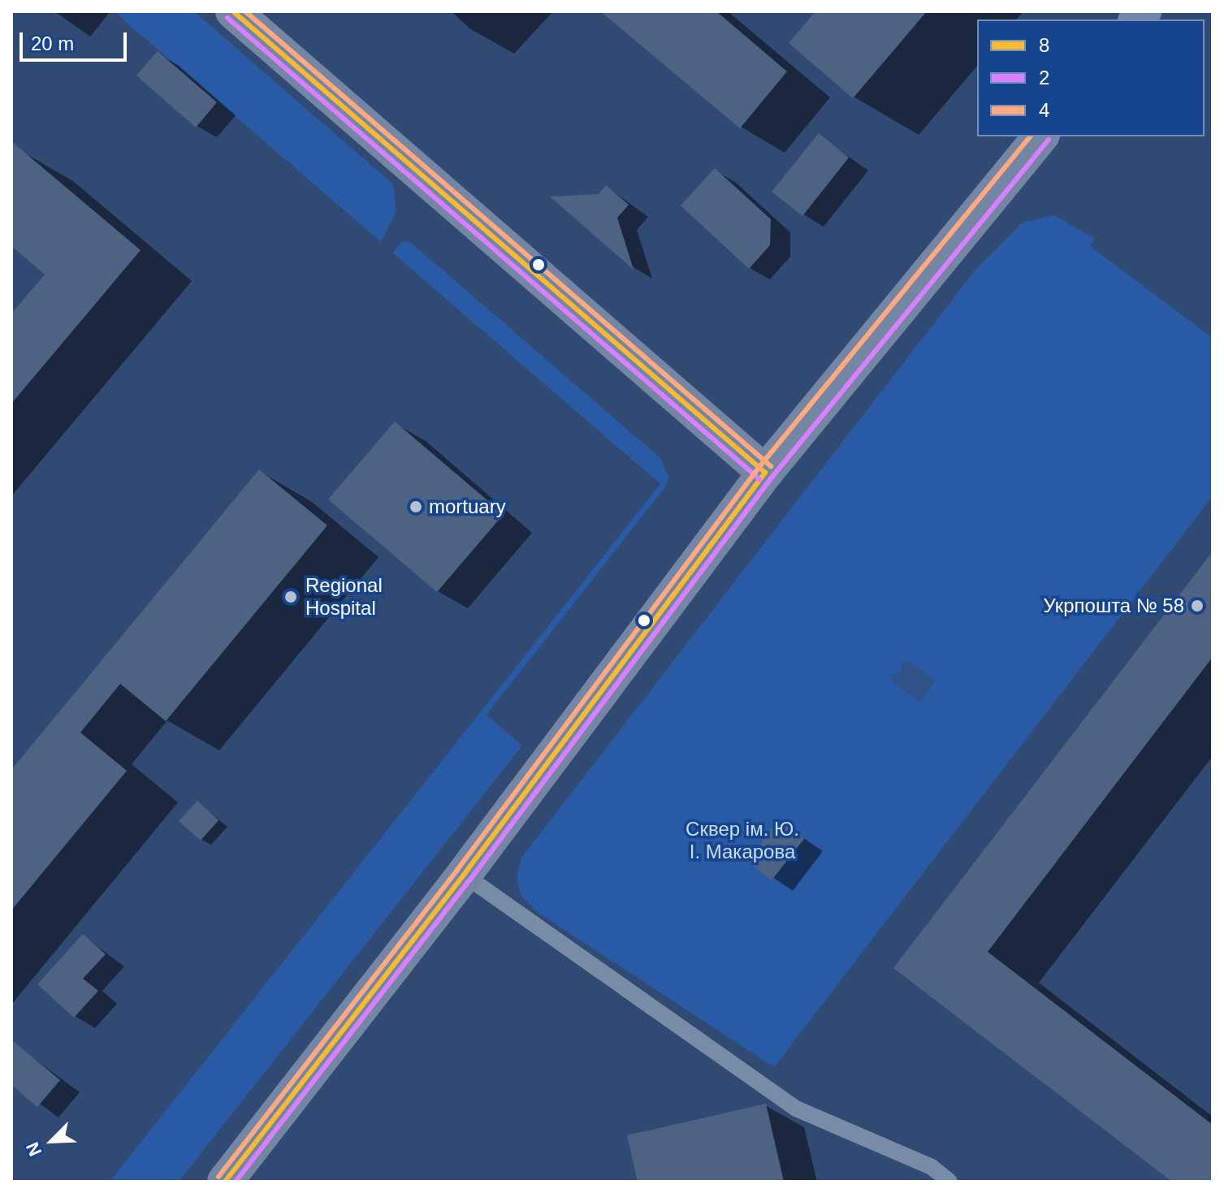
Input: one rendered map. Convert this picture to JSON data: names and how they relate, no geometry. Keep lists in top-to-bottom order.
{
  "parks": ["Сквер ім. Ю. І. Макарова"],
  "places": ["mortuary", "Regional Hospital", "Укрпошта № 58"],
  "lines": ["transit line 8", "transit line 4", "transit line 2"],
  "legend": ["8", "2", "4"],
  "scale_bar": "20 m",
  "north": "bottom left"
}
